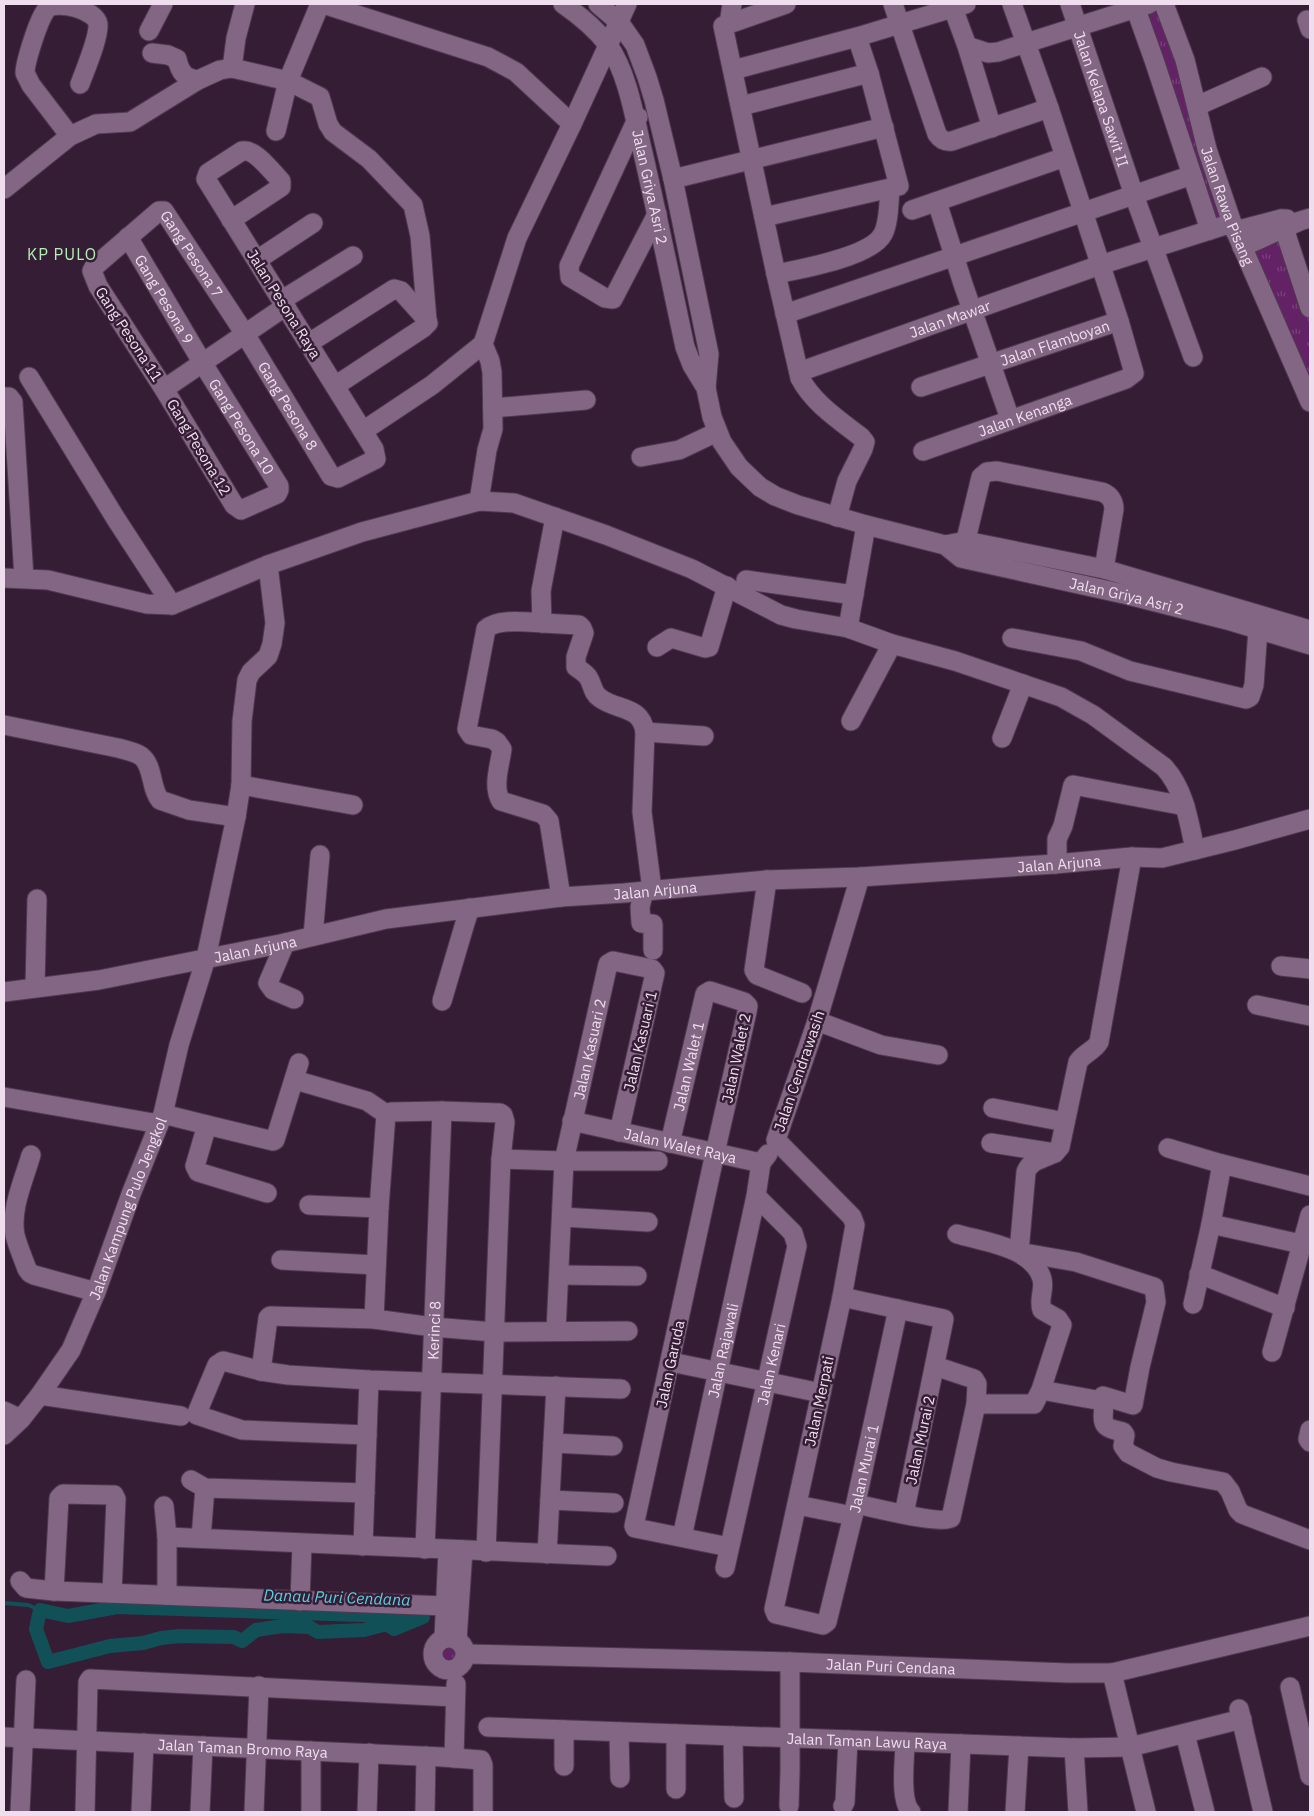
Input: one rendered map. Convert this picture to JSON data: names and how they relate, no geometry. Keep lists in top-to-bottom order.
{
  "streets": {
    "street": [
      "Jalan Kelapa Sawit II",
      "Jalan Griya Asri 2",
      "Jalan Rawa Pisang",
      "Gang Pesona 7",
      "Gang Pesona 9",
      "Jalan Pesona Raya",
      "Jalan Mawar",
      "Gang Pesona 11",
      "Jalan Flamboyan",
      "Gang Pesona 8",
      "Jalan Kenanga",
      "Gang Pesona 10",
      "Gang Pesona 12",
      "Jalan Arjuna",
      "Jalan Kasuari 1",
      "Jalan Kasuari 2",
      "Jalan Walet 2",
      "Jalan Walet 1",
      "Jalan Cendrawasih",
      "Jalan Walet Raya",
      "Jalan Kampung Pulo Jengkol",
      "Kerinci 8",
      "Jalan Rajawali",
      "Jalan Garuda",
      "Jalan Kenari",
      "Jalan Merpati",
      "Jalan Murai 2",
      "Jalan Murai 1",
      "Jalan Puri Cendana",
      "Jalan Taman Lawu Raya",
      "Jalan Taman Bromo Raya"
    ]
  },
  "crossings": [
    ["Jalan Kelapa Sawit II", "Jalan Mawar"],
    ["Jalan Rawa Pisang", "Jalan Mawar"],
    ["Gang Pesona 7", "Gang Pesona 9"],
    ["Gang Pesona 7", "Gang Pesona 11"],
    ["Gang Pesona 7", "Gang Pesona 8"],
    ["Gang Pesona 9", "Gang Pesona 11"],
    ["Gang Pesona 9", "Gang Pesona 10"],
    ["Jalan Pesona Raya", "Gang Pesona 8"],
    ["Gang Pesona 11", "Gang Pesona 12"],
    ["Jalan Flamboyan", "Jalan Kenanga"],
    ["Gang Pesona 10", "Gang Pesona 12"],
    ["Jalan Arjuna", "Jalan Cendrawasih"],
    ["Jalan Arjuna", "Jalan Kampung Pulo Jengkol"],
    ["Jalan Kasuari 1", "Jalan Kasuari 2"],
    ["Jalan Kasuari 1", "Jalan Walet Raya"],
    ["Jalan Kasuari 2", "Jalan Walet Raya"],
    ["Jalan Walet 2", "Jalan Walet 1"],
    ["Jalan Walet 2", "Jalan Walet Raya"],
    ["Jalan Walet 2", "Jalan Garuda"],
    ["Jalan Walet 1", "Jalan Walet Raya"],
    ["Jalan Cendrawasih", "Jalan Merpati"],
    ["Jalan Walet Raya", "Jalan Rajawali"],
    ["Jalan Walet Raya", "Jalan Garuda"],
    ["Jalan Rajawali", "Jalan Garuda"],
    ["Jalan Rajawali", "Jalan Kenari"],
    ["Jalan Merpati", "Jalan Murai 1"],
    ["Jalan Murai 2", "Jalan Murai 1"]
  ],
  "districts": ["KP PULO"],
  "water": ["Danau Puri Cendana"]
}
